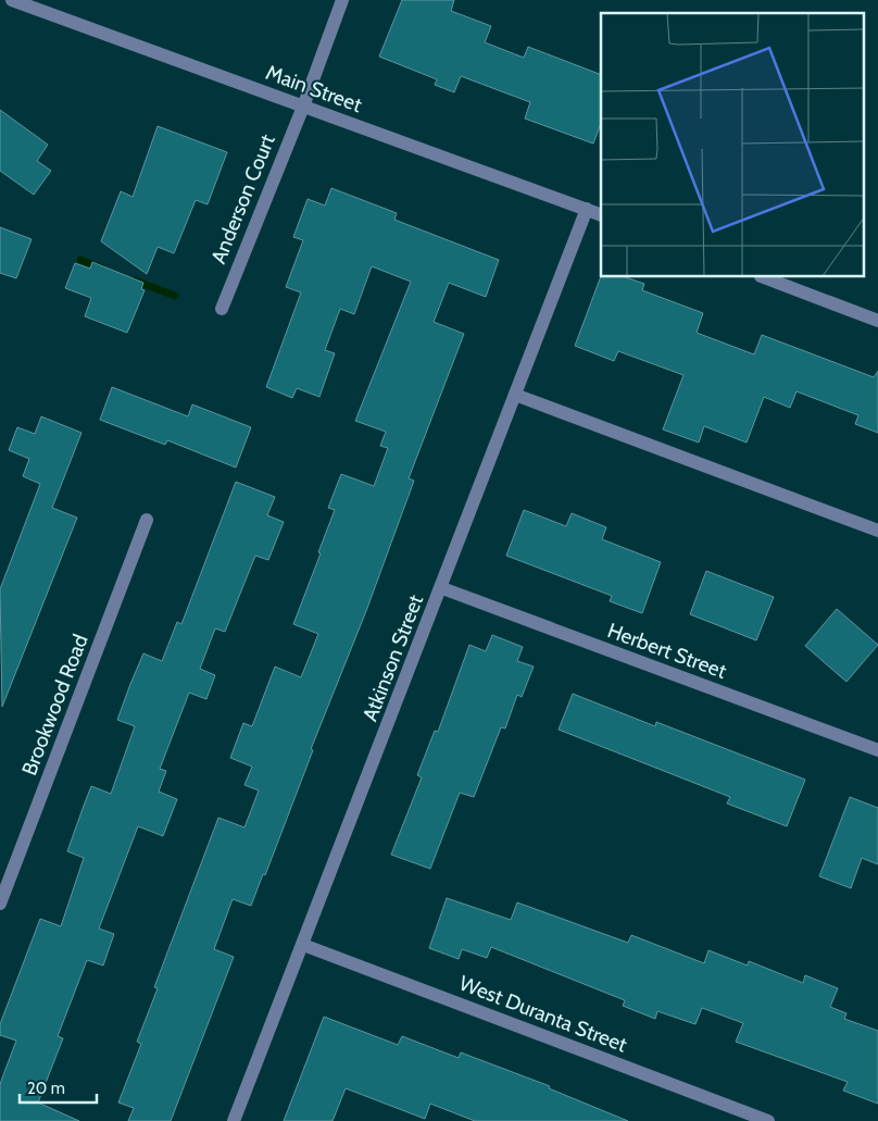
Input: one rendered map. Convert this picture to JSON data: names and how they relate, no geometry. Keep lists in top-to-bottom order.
{
  "streets": {
    "street": [
      "Main Street",
      "Anderson Court",
      "Herbert Street",
      "Atkinson Street",
      "Brookwood Road",
      "West Duranta Street"
    ]
  },
  "crossings": [
    ["Main Street", "Anderson Court"],
    ["Main Street", "Atkinson Street"],
    ["Herbert Street", "Atkinson Street"],
    ["Atkinson Street", "West Duranta Street"]
  ],
  "scale_bar": "20 m"
}
